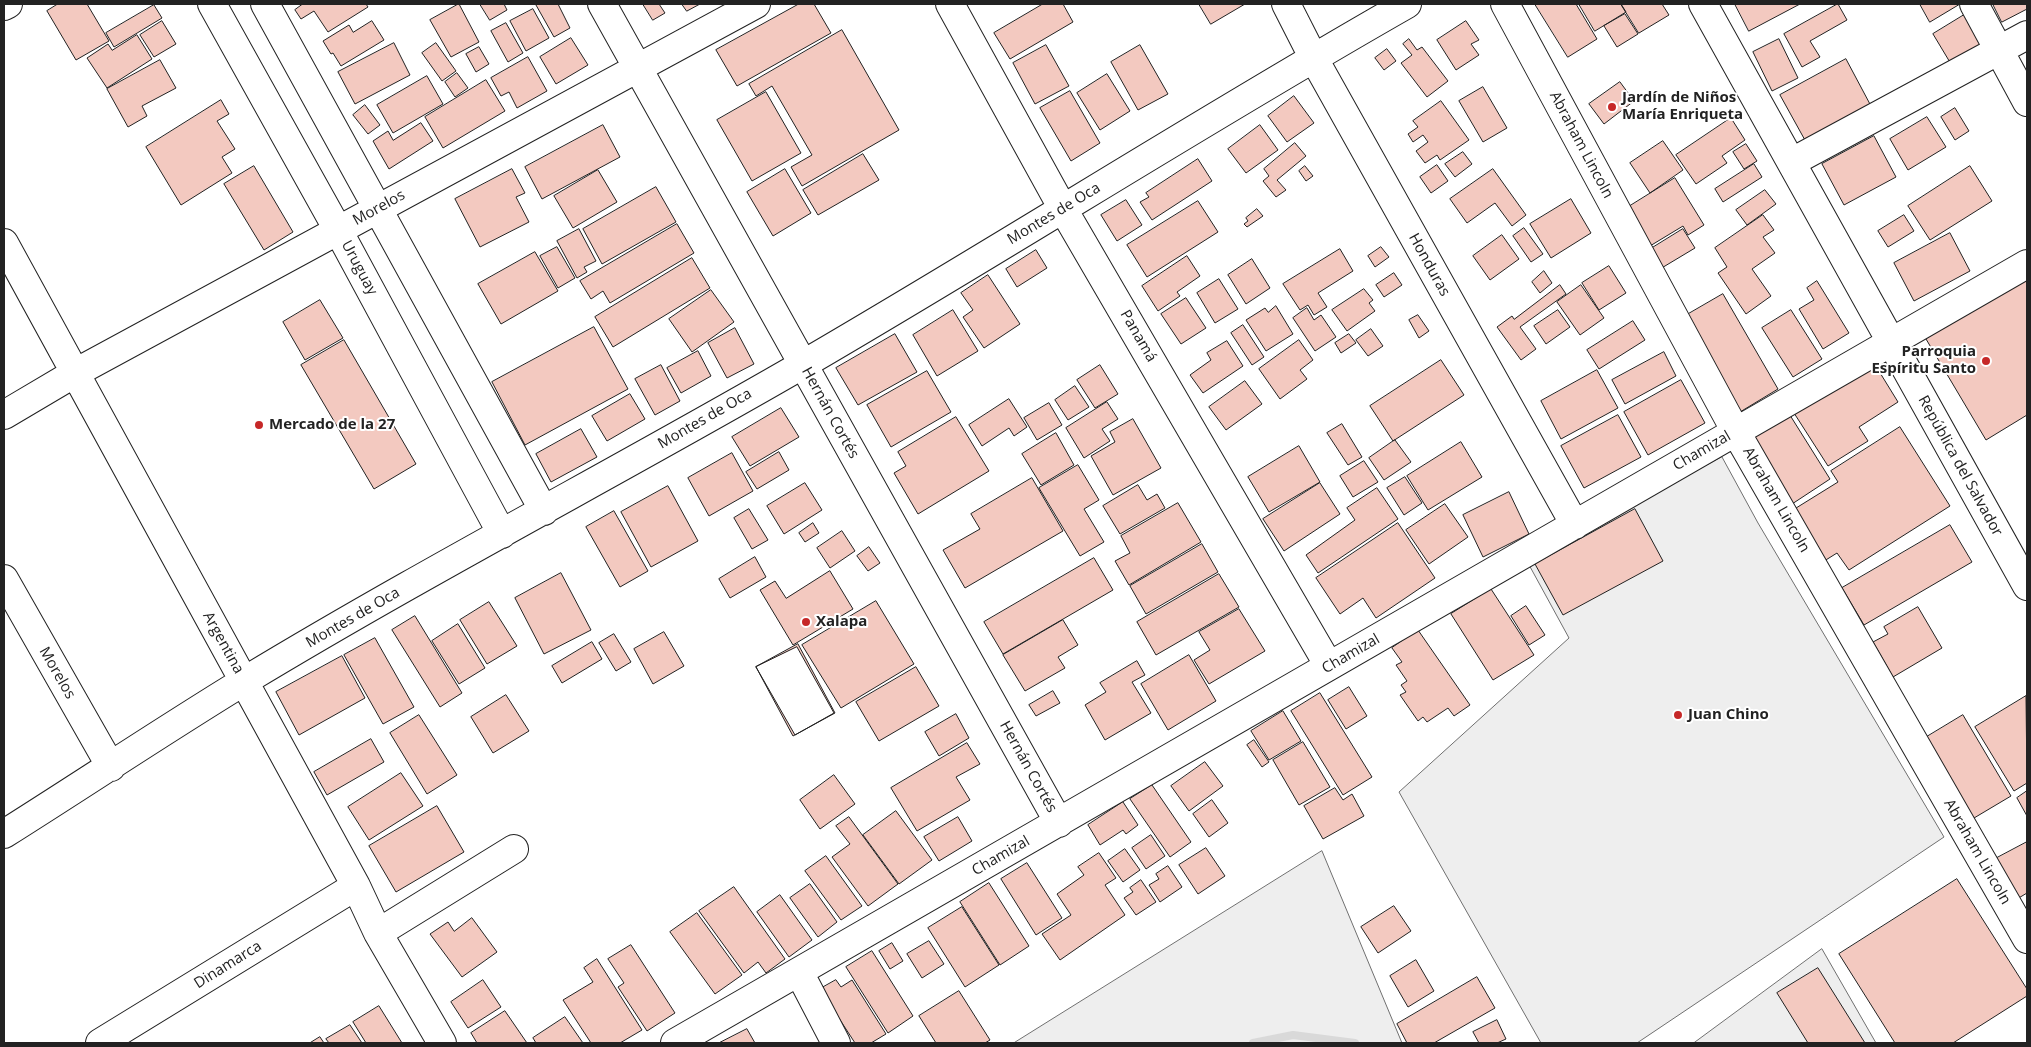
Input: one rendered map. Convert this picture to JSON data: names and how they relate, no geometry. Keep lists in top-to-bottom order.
{
  "streets": {
    "street": [
      "Abraham Lincoln",
      "Morelos",
      "Montes de Oca",
      "Honduras",
      "Uruguay",
      "Panamá",
      "Hernán Cortés",
      "Chamizal",
      "República del Salvador",
      "Argentina",
      "Dinamarca"
    ]
  },
  "crossings": [
    ["Abraham Lincoln", "Chamizal"],
    ["Morelos", "Montes de Oca"],
    ["Morelos", "Uruguay"],
    ["Morelos", "Hernán Cortés"],
    ["Morelos", "Argentina"],
    ["Montes de Oca", "Honduras"],
    ["Montes de Oca", "Uruguay"],
    ["Montes de Oca", "Panamá"],
    ["Montes de Oca", "Hernán Cortés"],
    ["Montes de Oca", "Argentina"],
    ["Honduras", "Chamizal"],
    ["Panamá", "Chamizal"],
    ["Hernán Cortés", "Chamizal"],
    ["Chamizal", "República del Salvador"],
    ["Argentina", "Dinamarca"]
  ],
  "places": [
    "Jardín de Niños María Enriqueta",
    "Parroquia Espíritu Santo",
    "Mercado de la 27",
    "Xalapa",
    "Juan Chino"
  ]
}
